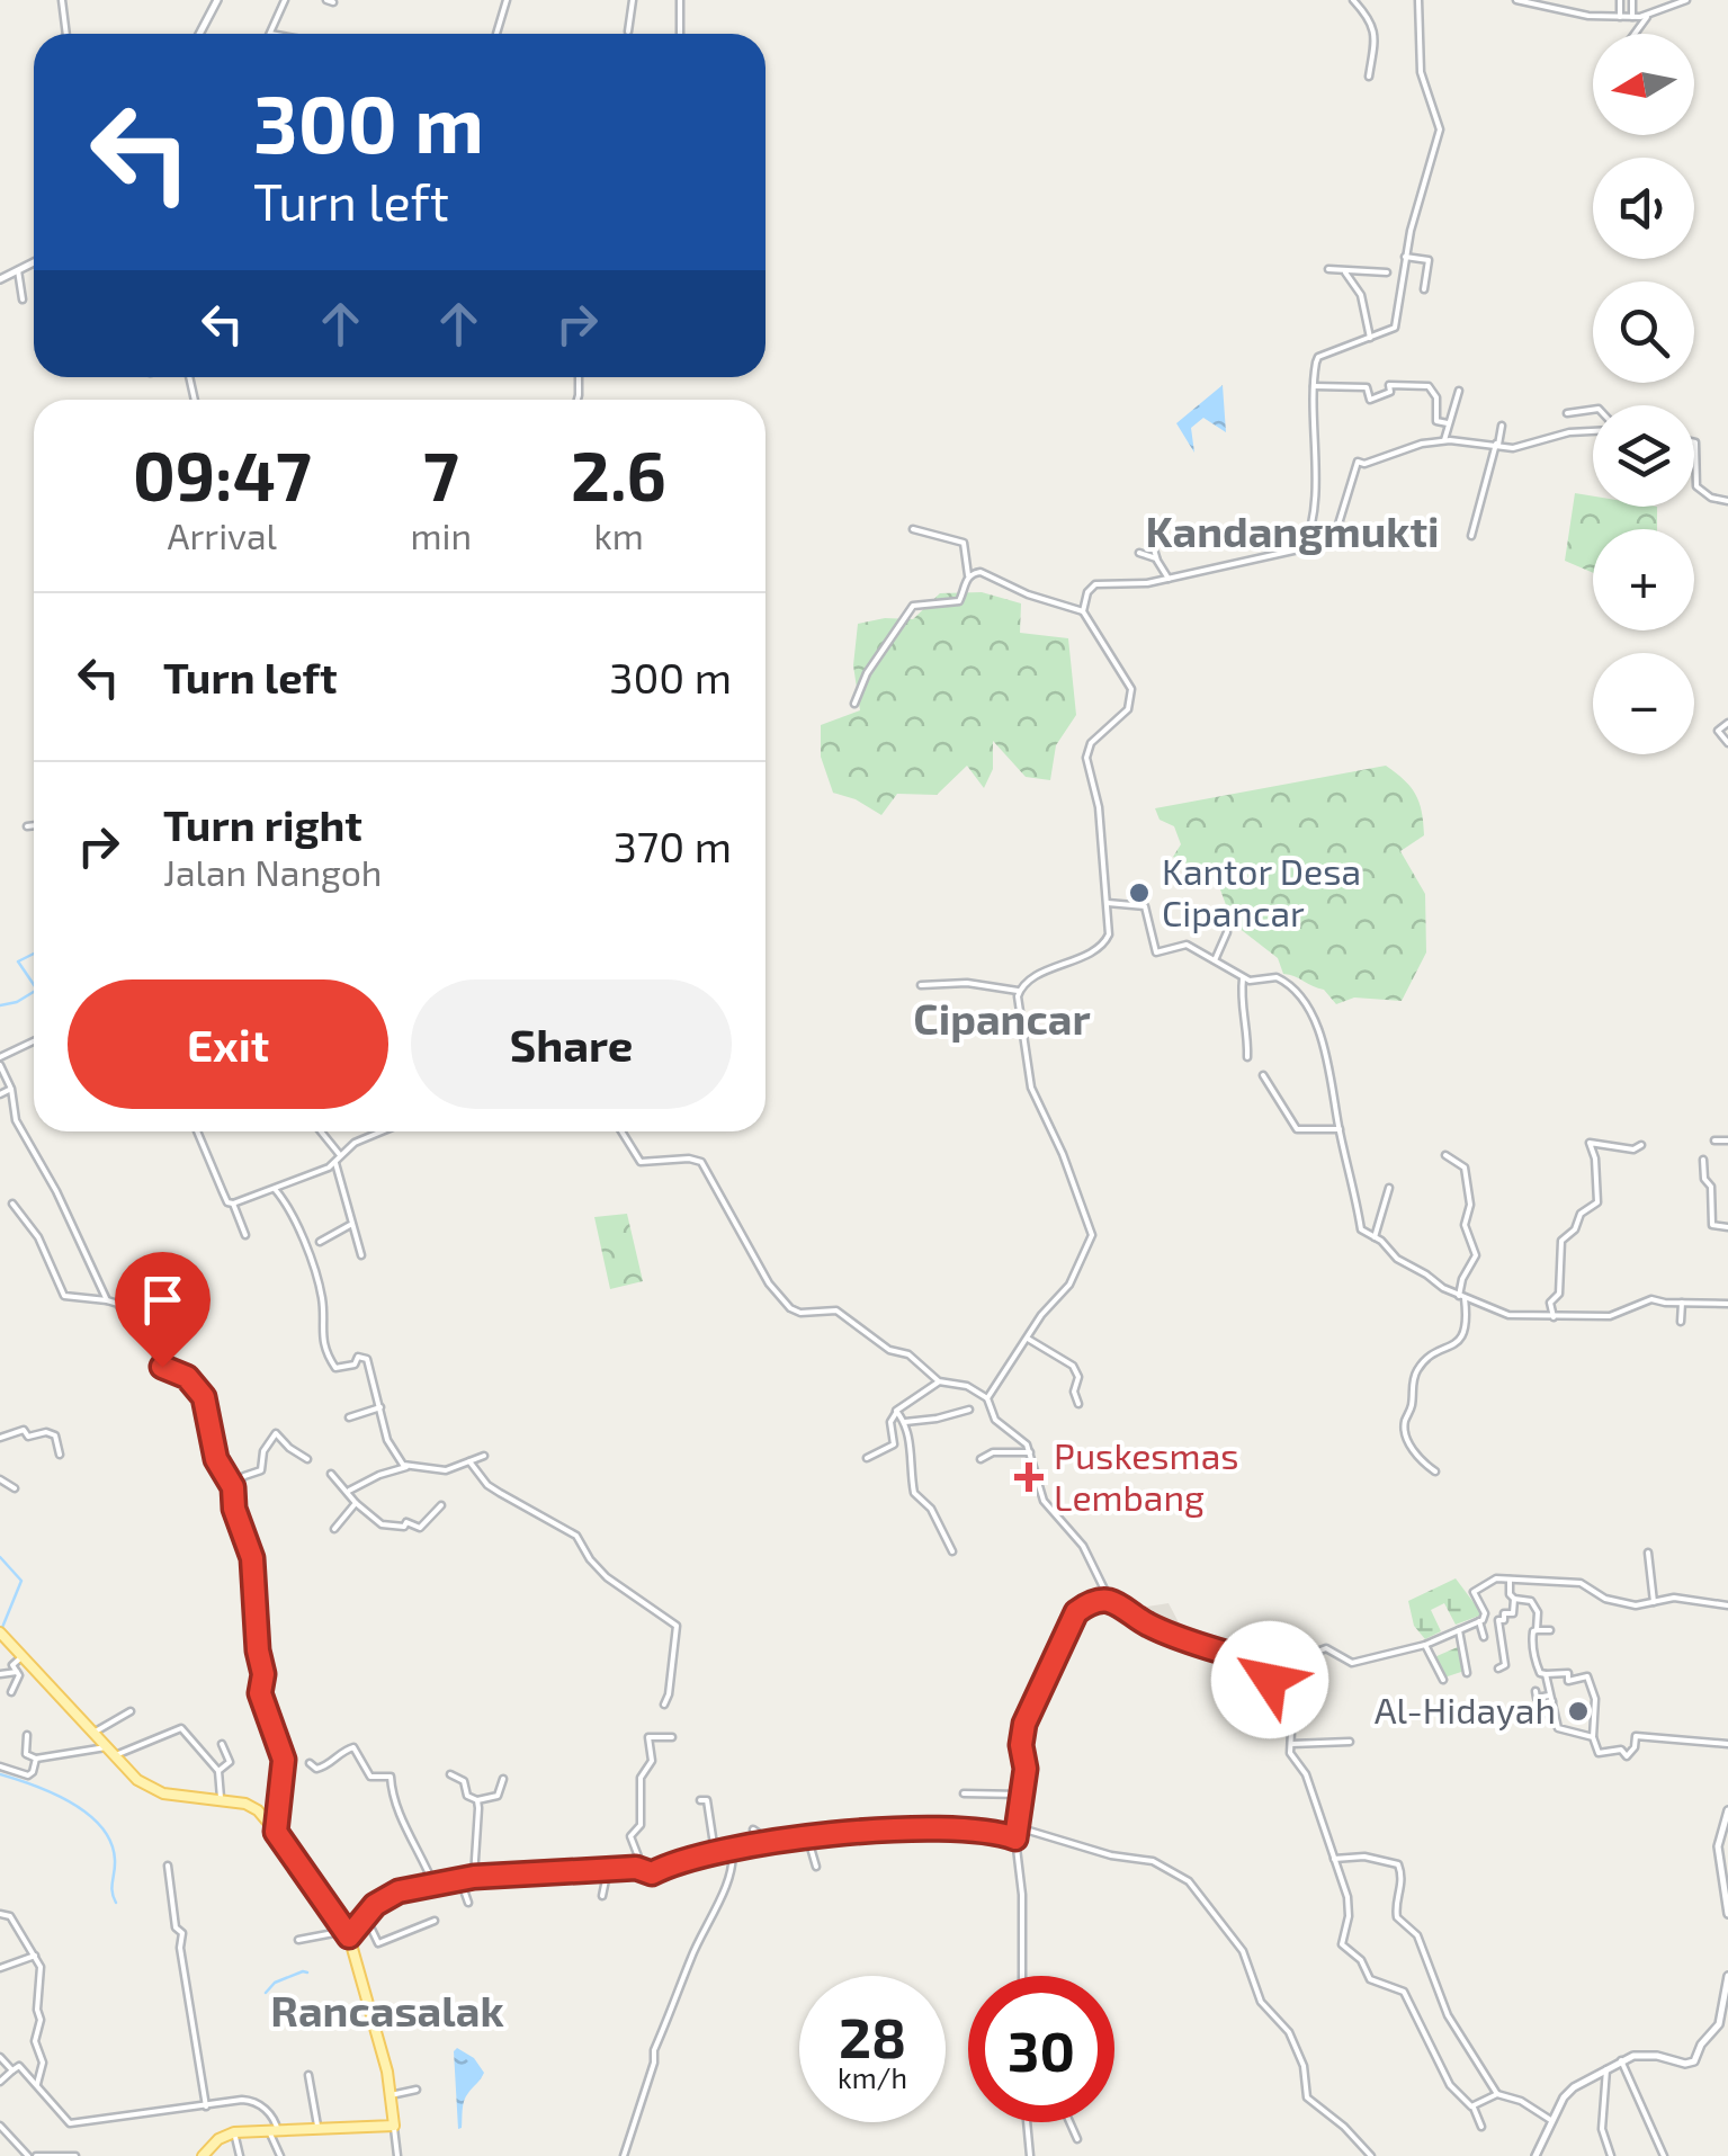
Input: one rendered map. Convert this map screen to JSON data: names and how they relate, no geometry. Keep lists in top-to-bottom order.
{
  "districts": ["Kandangmukti", "Cipancar", "Rancasalak"],
  "places": {
    "other": ["Kantor Desa Cipancar", "Al-Hidayah"],
    "health": ["Puskesmas Lembang"]
  },
  "north": "left",
  "page": {
    "map_buttons": ["+", "−"],
    "turn": ["300 m", "Turn left"],
    "eta": [
      "09:47",
      "Arrival",
      "7",
      "min",
      "2.6",
      "km"
    ],
    "list": [
      {
        "name": "Turn left",
        "value": "300 m"
      },
      {
        "name": "Turn right",
        "note": "Jalan Nangoh",
        "value": "370 m"
      }
    ],
    "buttons": ["Exit", "Share"],
    "speed": "28 km/h",
    "limit": "30"
  }
}
